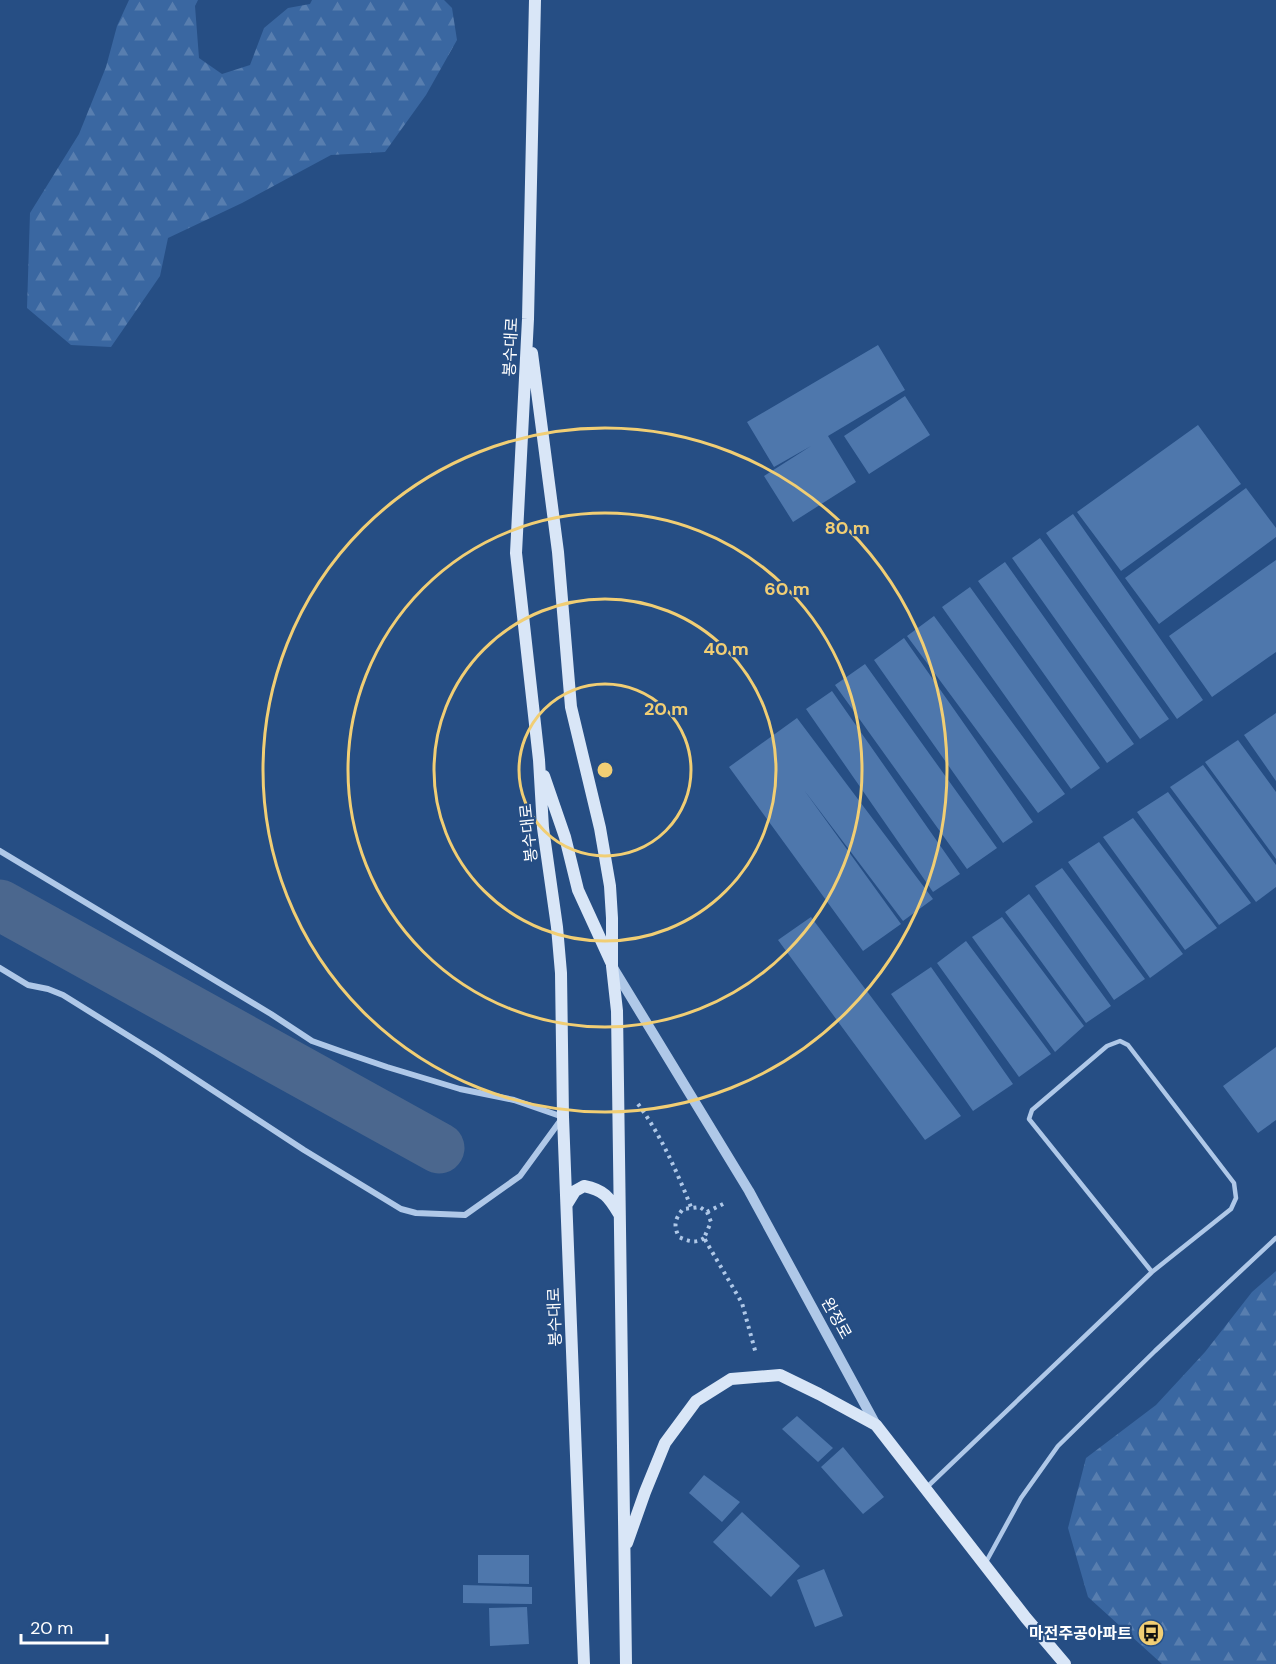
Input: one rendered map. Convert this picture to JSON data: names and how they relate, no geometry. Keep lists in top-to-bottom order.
{
  "streets": {
    "main road": ["봉수대로", "완정로"]
  },
  "places": {
    "bus stop": ["마전주공아파트"]
  },
  "scale_bar": "20 m",
  "rings": [
    "80 m",
    "60 m",
    "40 m",
    "20 m"
  ]
}
